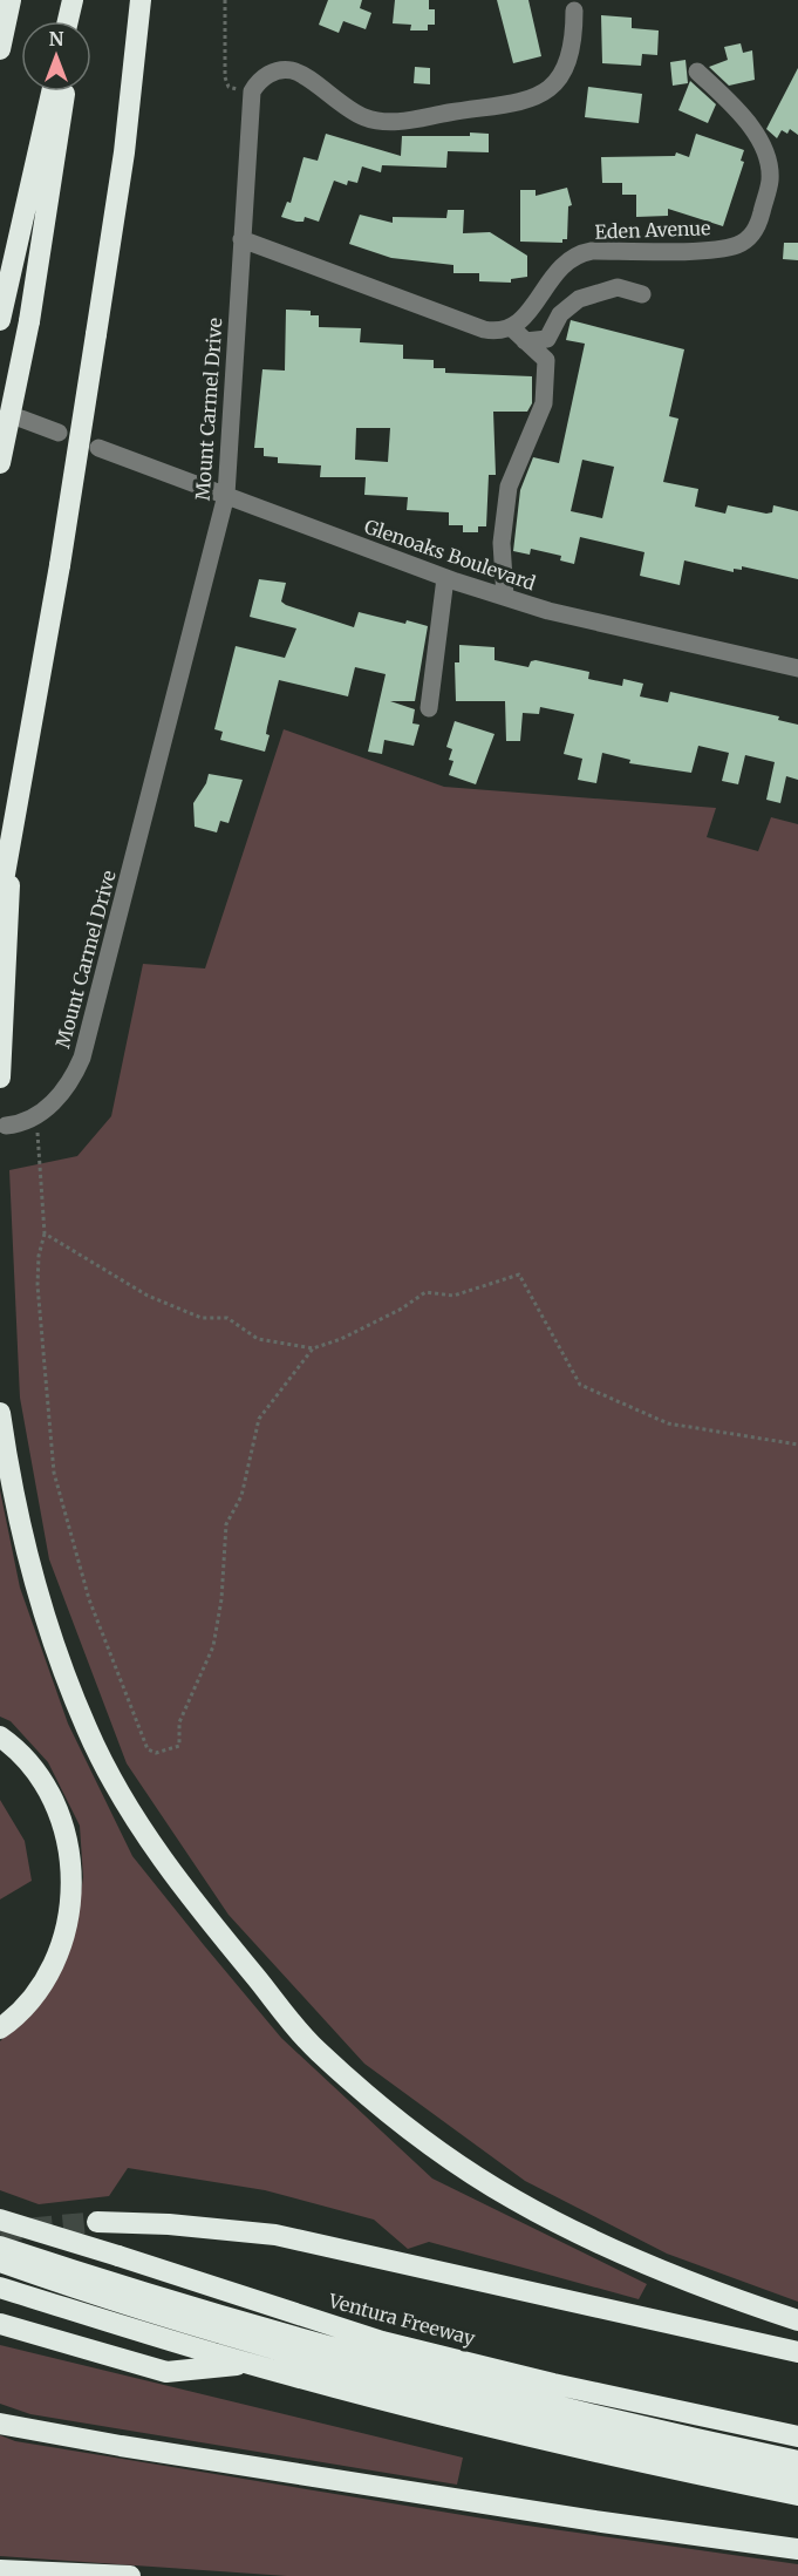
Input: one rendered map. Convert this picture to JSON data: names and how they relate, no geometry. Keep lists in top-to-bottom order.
{
  "streets": {
    "highway": ["Ventura Freeway"],
    "street": ["Eden Avenue", "Mount Carmel Drive", "Glenoaks Boulevard"]
  },
  "crossings": [
    ["Mount Carmel Drive", "Glenoaks Boulevard"]
  ],
  "north": "top"
}
